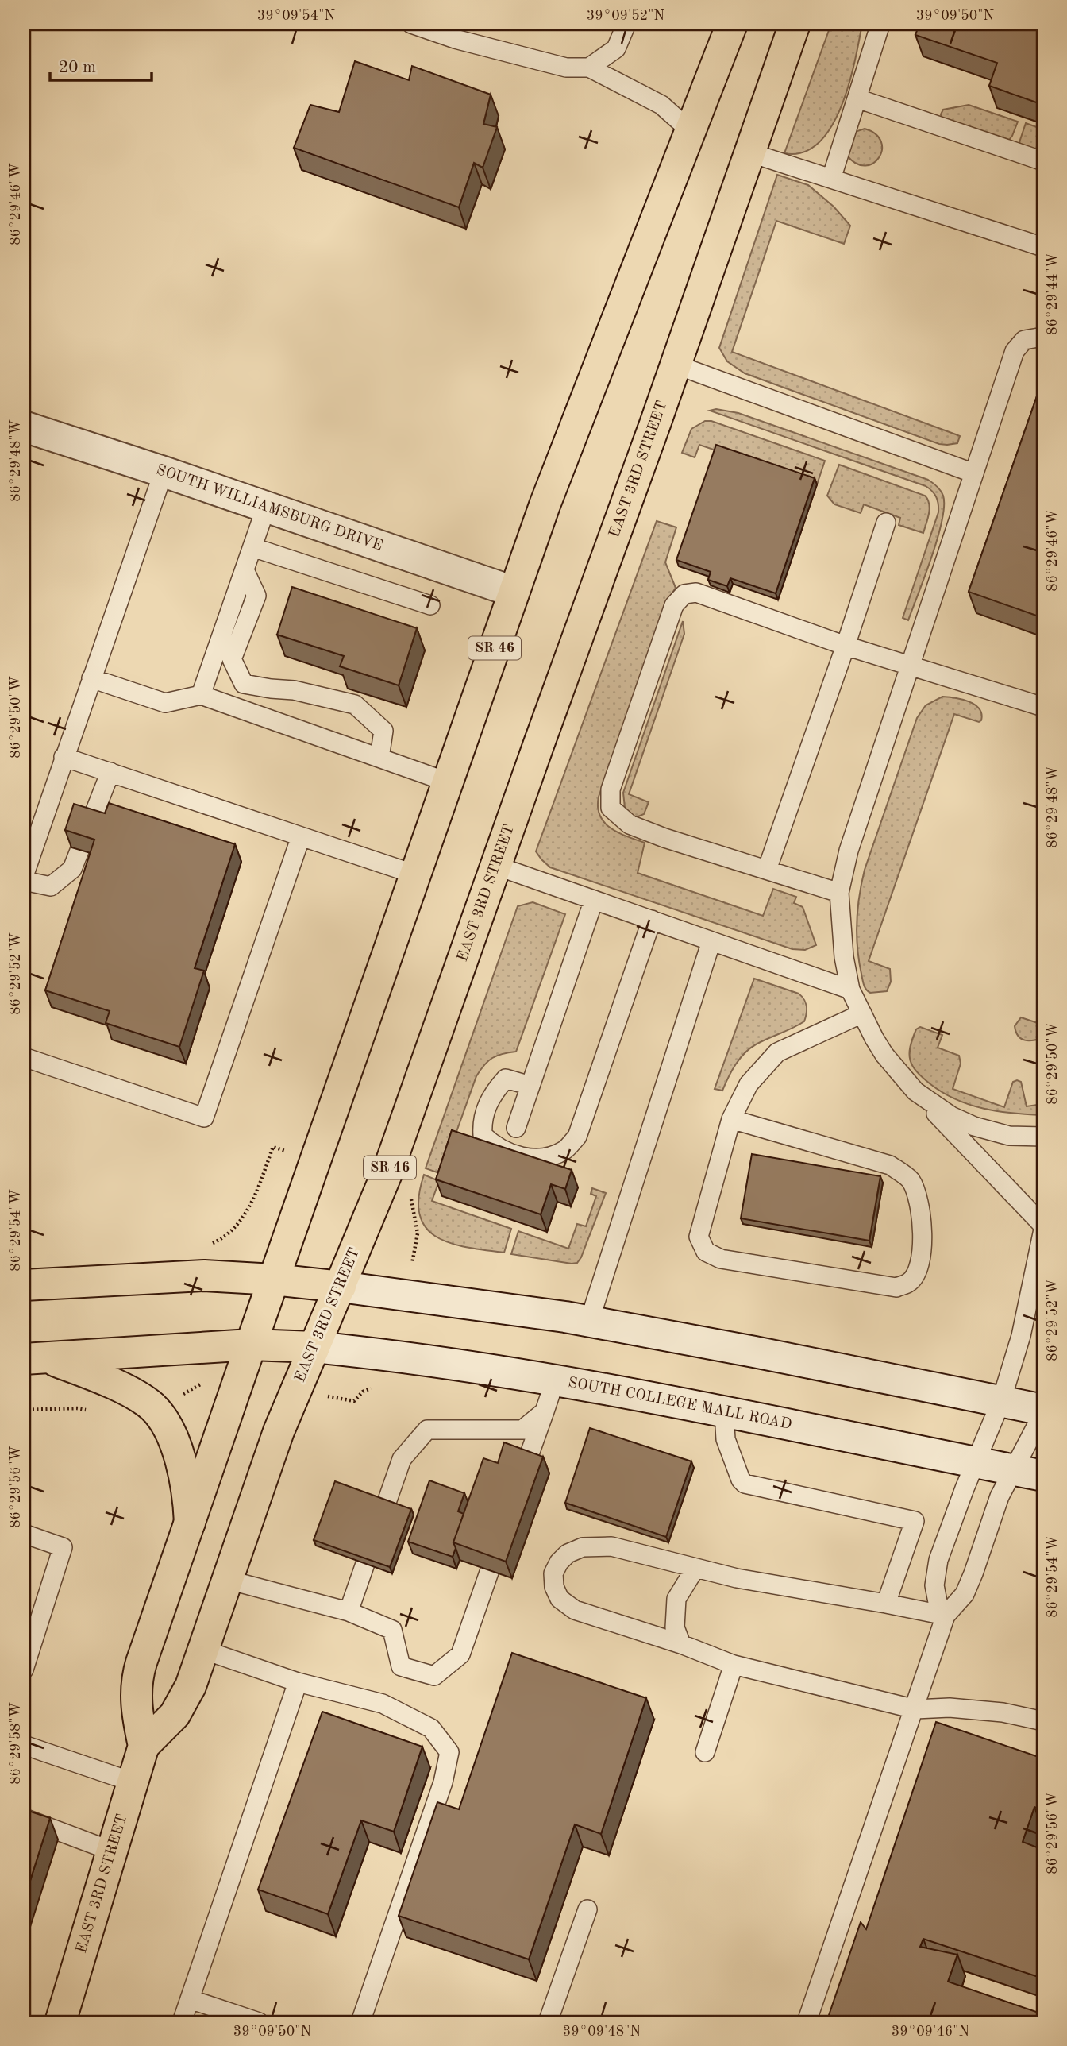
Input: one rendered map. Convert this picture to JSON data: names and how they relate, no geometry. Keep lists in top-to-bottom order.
{
  "streets": {
    "main road": [
      "EAST 3RD STREET",
      "SOUTH WILLIAMSBURG DRIVE",
      "SR 46",
      "SOUTH COLLEGE MALL ROAD"
    ]
  },
  "crossings": [
    ["EAST 3RD STREET", "SOUTH WILLIAMSBURG DRIVE"],
    ["EAST 3RD STREET", "SOUTH COLLEGE MALL ROAD"]
  ],
  "scale_bar": "20 m",
  "coordinates": [
    "39°09'54\"N",
    "39°09'52\"N",
    "39°09'50\"N",
    "86°29'46\"W",
    "86°29'44\"W",
    "86°29'48\"W",
    "86°29'50\"W",
    "86°29'52\"W",
    "86°29'54\"W",
    "86°29'56\"W",
    "86°29'58\"W",
    "39°09'48\"N",
    "39°09'46\"N"
  ]
}
